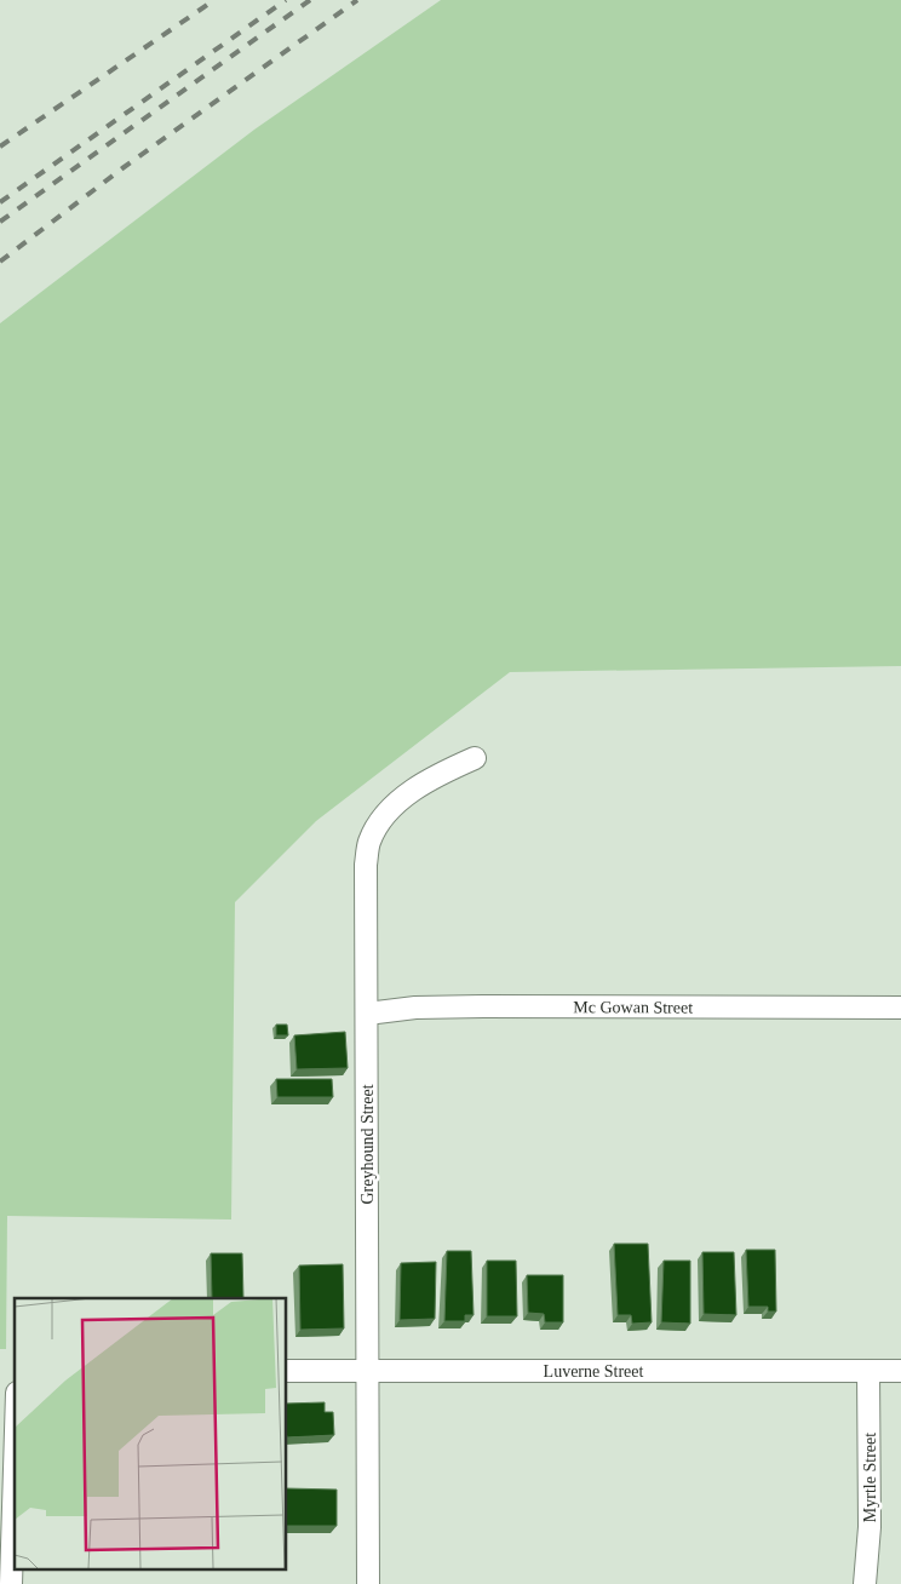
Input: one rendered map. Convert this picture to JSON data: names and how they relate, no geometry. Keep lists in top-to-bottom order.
{
  "streets": {
    "street": [
      "Mc Gowan Street",
      "Greyhound Street",
      "Luverne Street",
      "Myrtle Street"
    ]
  },
  "crossings": [
    ["Mc Gowan Street", "Greyhound Street"],
    ["Greyhound Street", "Luverne Street"],
    ["Luverne Street", "Myrtle Street"]
  ]
}
